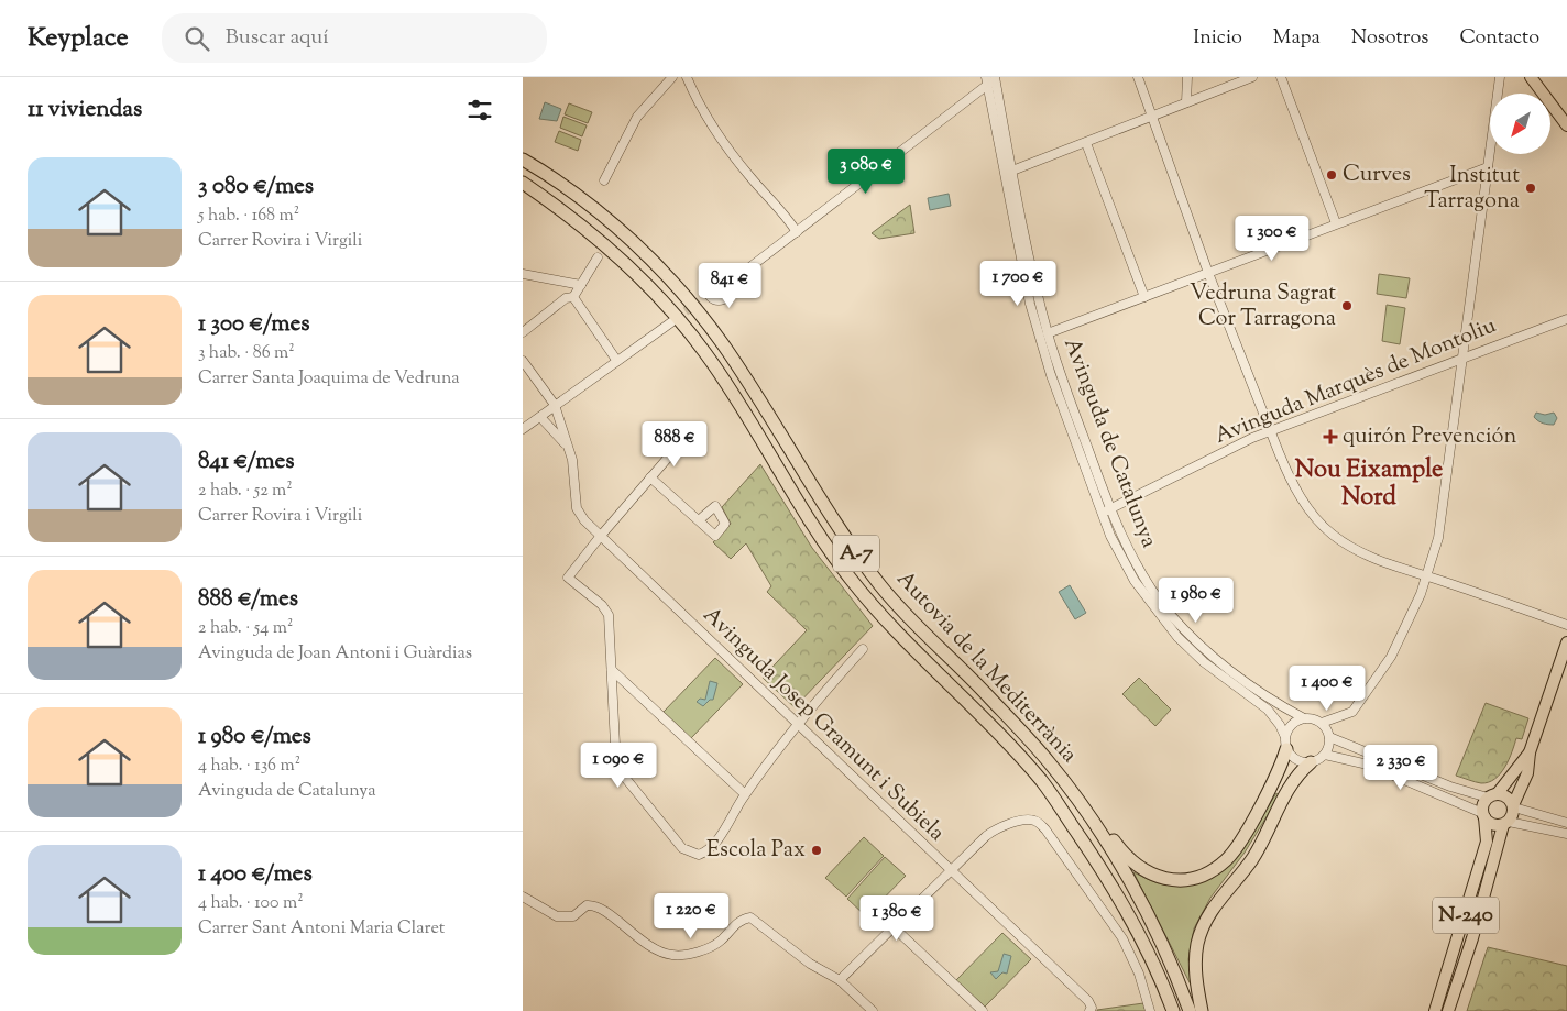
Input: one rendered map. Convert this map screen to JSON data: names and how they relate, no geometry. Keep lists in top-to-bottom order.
{
  "streets": {
    "highway": ["A-7", "Autovia de la Mediterrània"],
    "main road": ["N-240"],
    "street": ["Avinguda Marquès de Montoliu", "Avinguda de Catalunya", "Avinguda Josep Gramunt i Subiela"]
  },
  "crossings": [
    ["Avinguda Marquès de Montoliu", "Avinguda de Catalunya"]
  ],
  "districts": ["Nou Eixample Nord"],
  "places": {
    "other": [
      "Curves",
      "Institut Tarragona",
      "Vedruna Sagrat Cor Tarragona",
      "Escola Pax"
    ],
    "health": ["quirón Prevención"]
  },
  "north": "bottom left",
  "page": {
    "header": "Keyplace",
    "search": "Buscar aquí",
    "nav": [
      "Inicio",
      "Mapa",
      "Nosotros",
      "Contacto"
    ],
    "heading": "11 viviendas",
    "list": [
      {
        "name": "3 080 €/mes",
        "note": "5 hab. · 168 m² · Carrer Rovira i Virgili"
      },
      {
        "name": "1 300 €/mes",
        "note": "3 hab. · 86 m² · Carrer Santa Joaquima de Vedruna"
      },
      {
        "name": "841 €/mes",
        "note": "2 hab. · 52 m² · Carrer Rovira i Virgili"
      },
      {
        "name": "888 €/mes",
        "note": "2 hab. · 54 m² · Avinguda de Joan Antoni i Guàrdias"
      },
      {
        "name": "1 980 €/mes",
        "note": "4 hab. · 136 m² · Avinguda de Catalunya"
      },
      {
        "name": "1 400 €/mes",
        "note": "4 hab. · 100 m² · Carrer Sant Antoni Maria Claret"
      }
    ],
    "price": [
      "3 080 €",
      "1 300 €",
      "1 700 €",
      "841 €",
      "888 €",
      "1 980 €",
      "1 400 €",
      "1 090 €",
      "2 330 €",
      "1 220 €",
      "1 380 €"
    ]
  }
}
